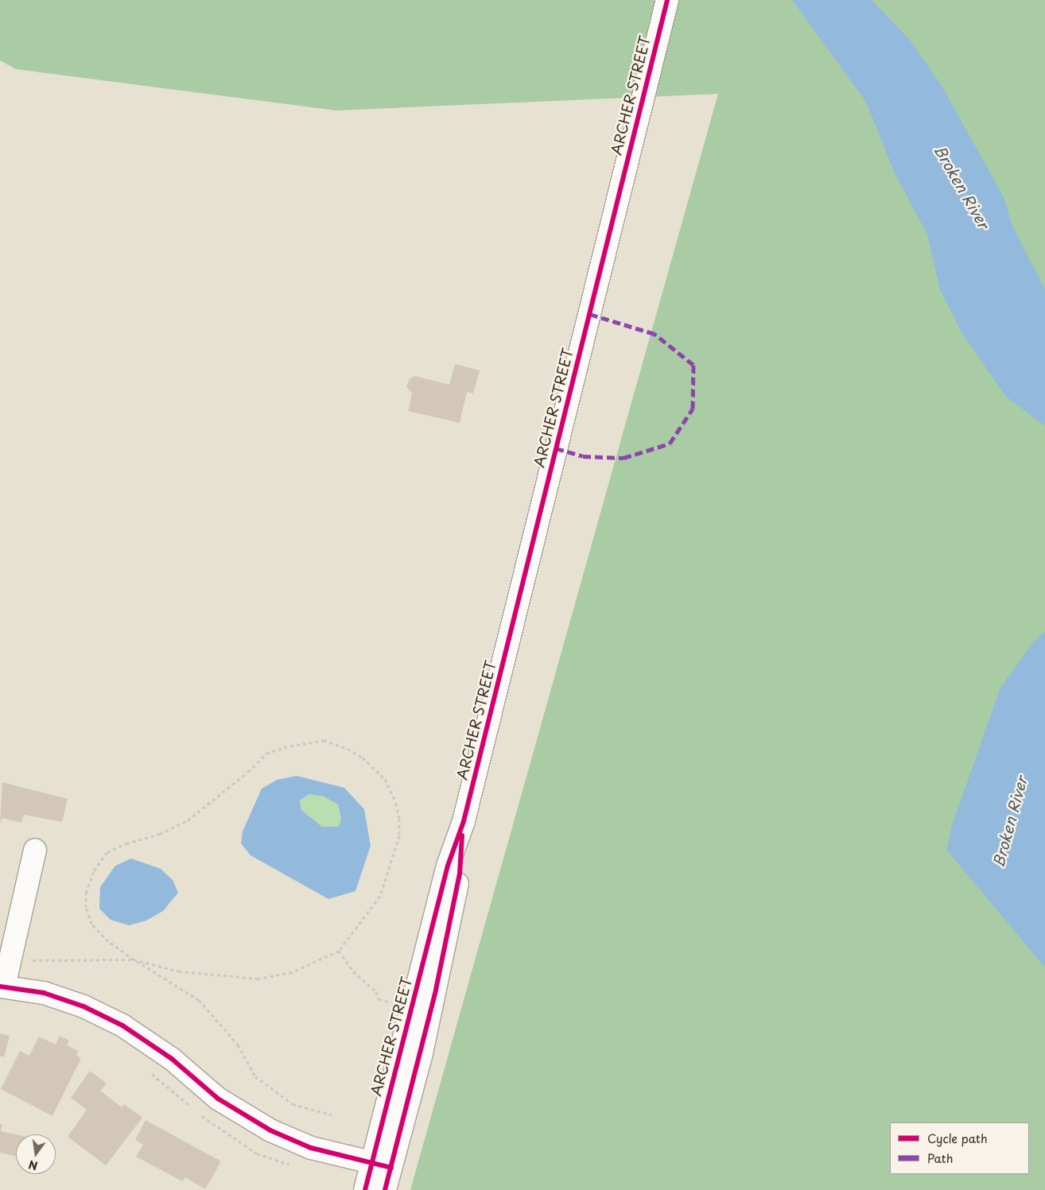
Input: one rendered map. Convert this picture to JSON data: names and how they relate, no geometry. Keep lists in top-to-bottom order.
{
  "streets": {
    "main road": ["ARCHER STREET"]
  },
  "water": ["Broken River"],
  "legend": ["Cycle path", "Path"],
  "north": "bottom"
}
